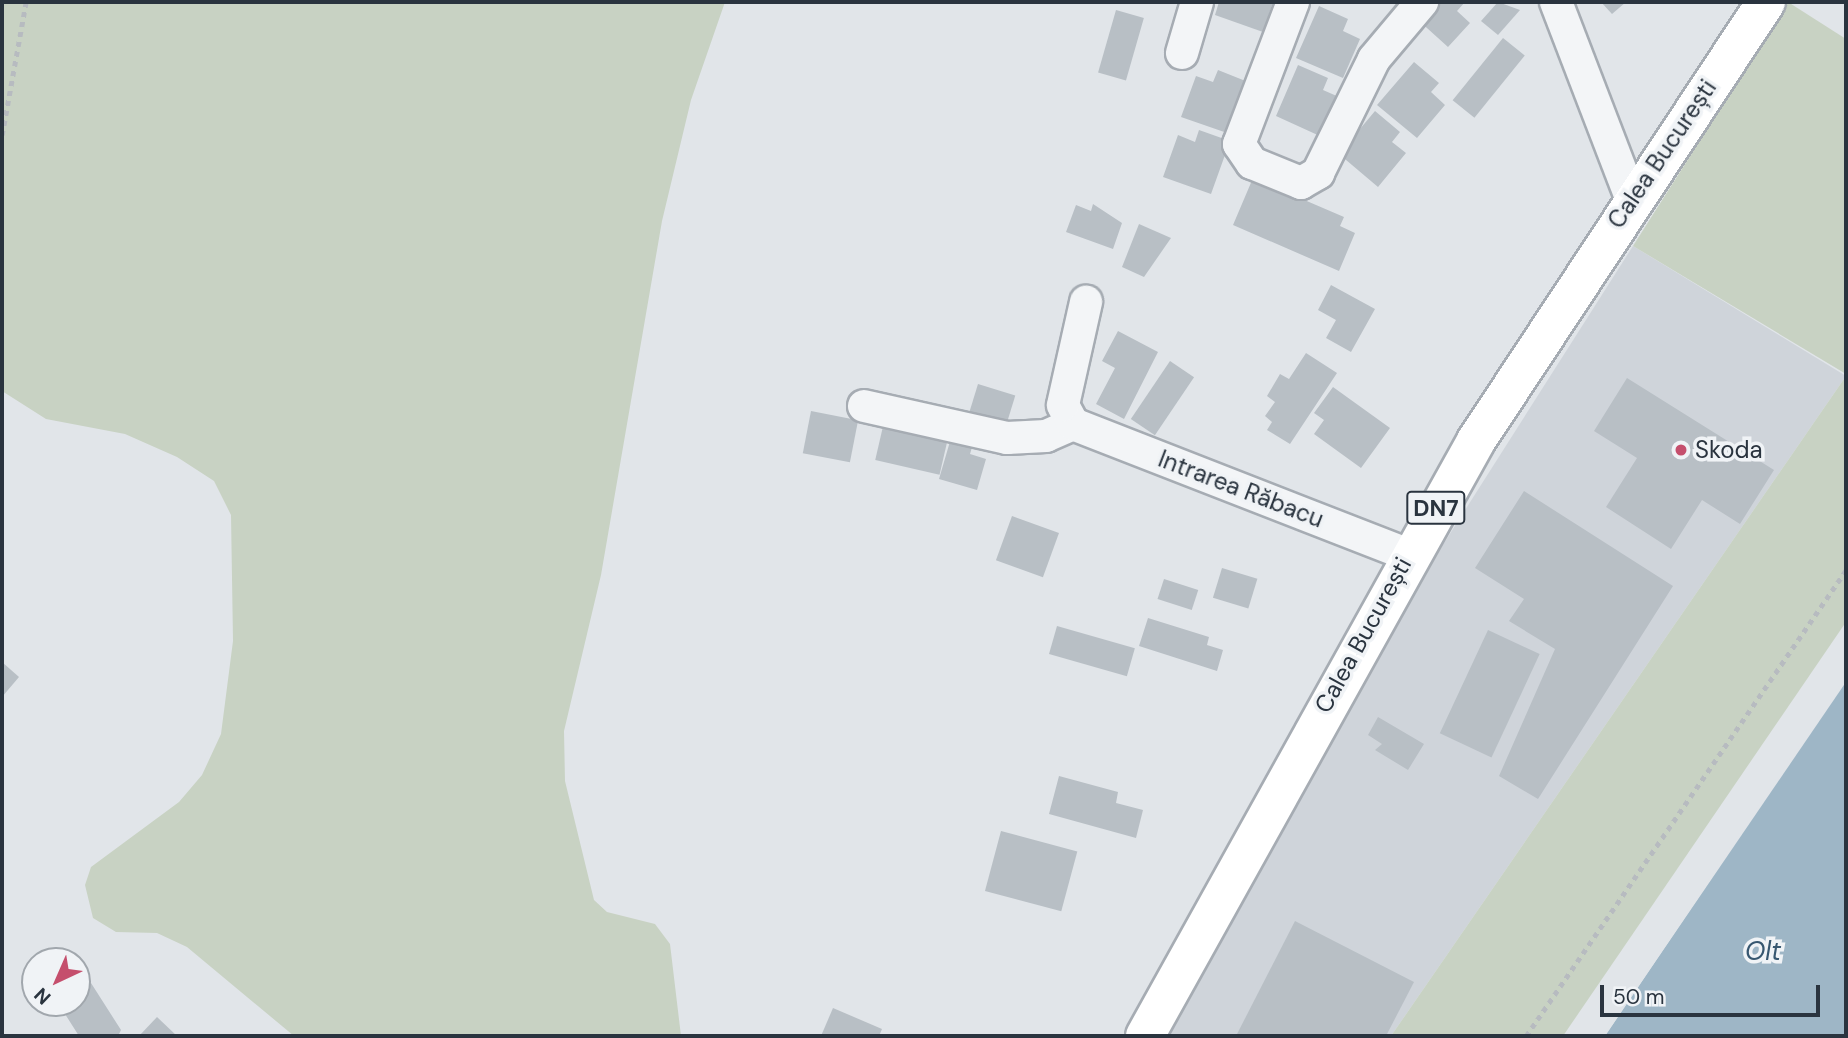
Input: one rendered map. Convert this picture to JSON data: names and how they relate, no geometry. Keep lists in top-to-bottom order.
{
  "streets": {
    "highway": ["Calea București", "DN7"],
    "street": ["Intrarea Răbacu"]
  },
  "crossings": [
    ["Calea București", "Intrarea Răbacu"]
  ],
  "water": ["Olt"],
  "places": ["Skoda"],
  "scale_bar": "50 m",
  "north": "bottom left"
}
